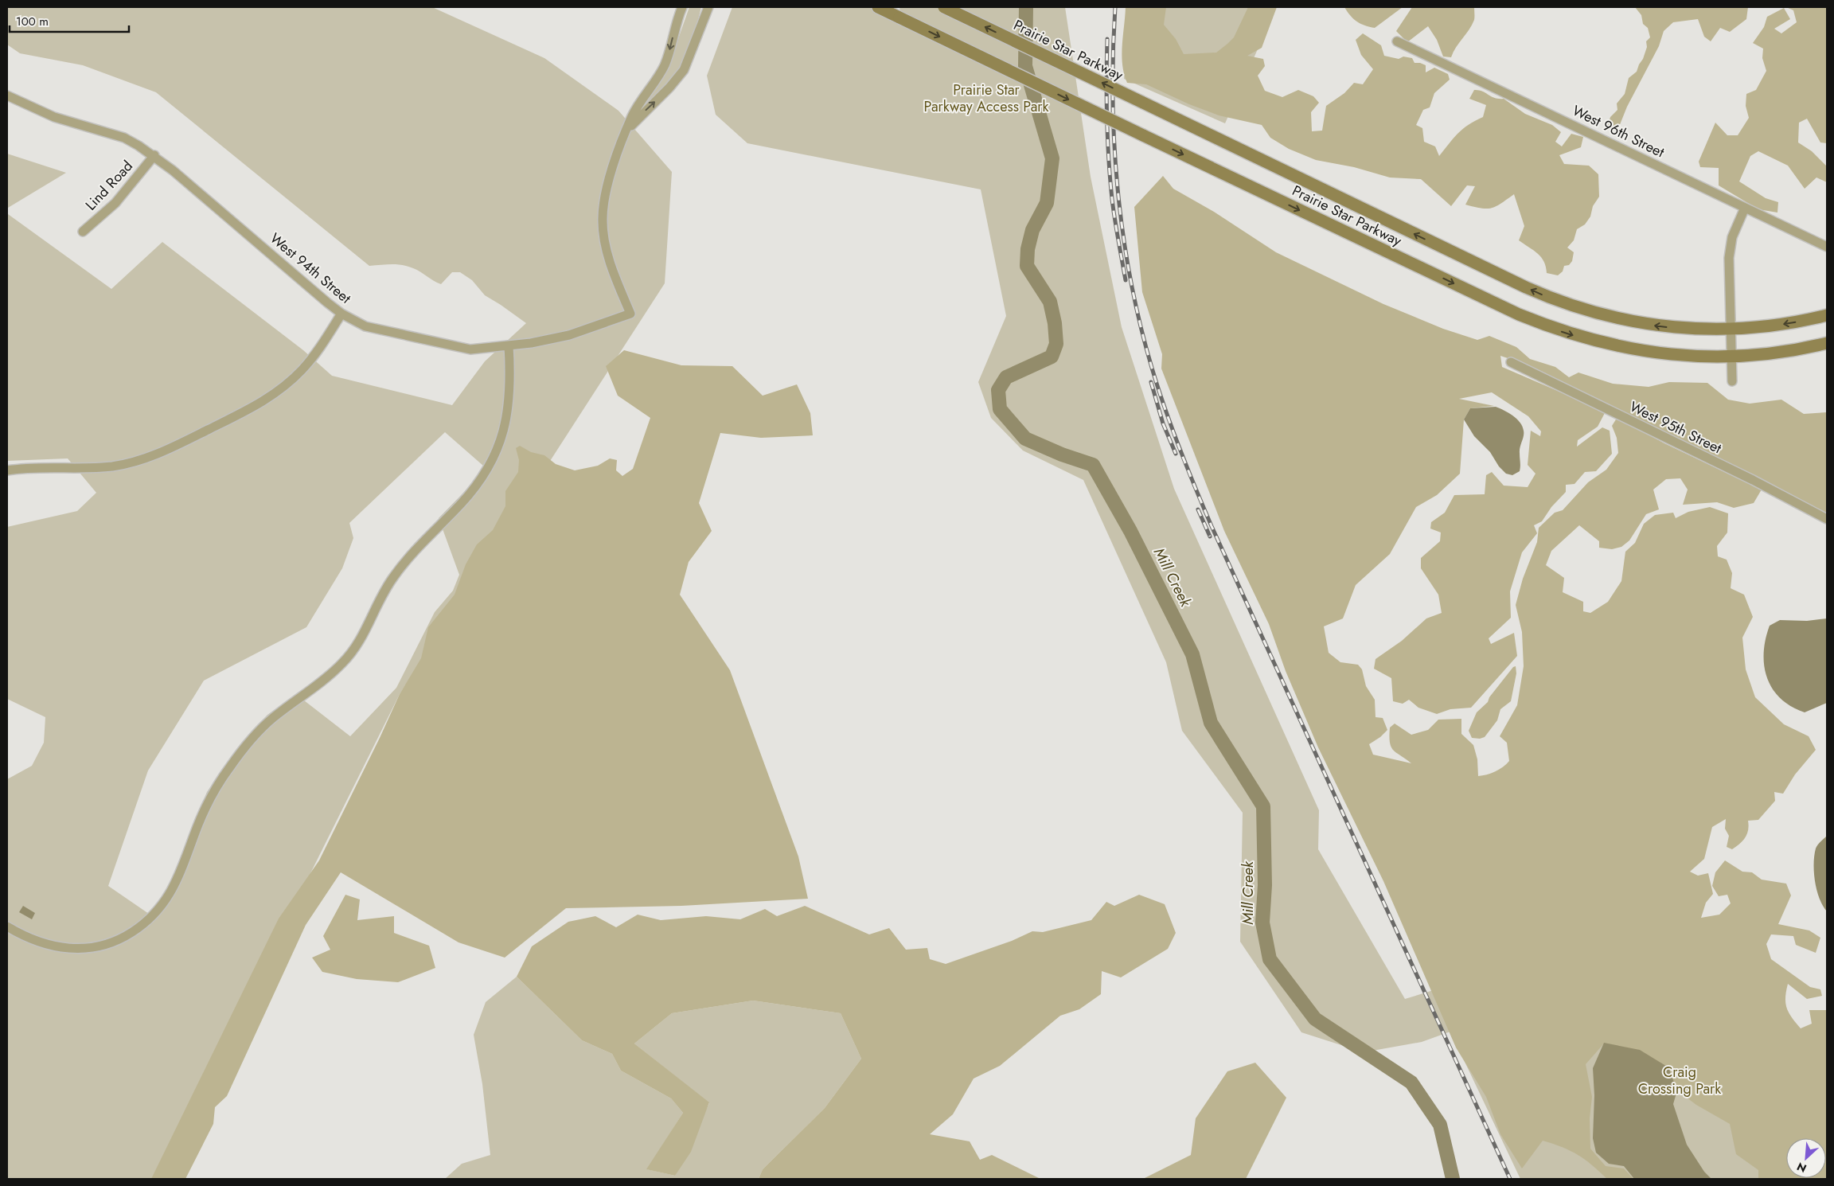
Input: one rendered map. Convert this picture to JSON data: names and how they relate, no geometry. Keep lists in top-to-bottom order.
{
  "streets": {
    "main road": ["Prairie Star Parkway"],
    "street": [
      "West 96th Street",
      "Lind Road",
      "West 94th Street",
      "West 95th Street"
    ]
  },
  "crossings": [
    ["Lind Road", "West 94th Street"]
  ],
  "water": ["Mill Creek"],
  "parks": ["Prairie Star Parkway Access Park", "Craig Crossing Park"],
  "scale_bar": "100 m",
  "north": "bottom left"
}
